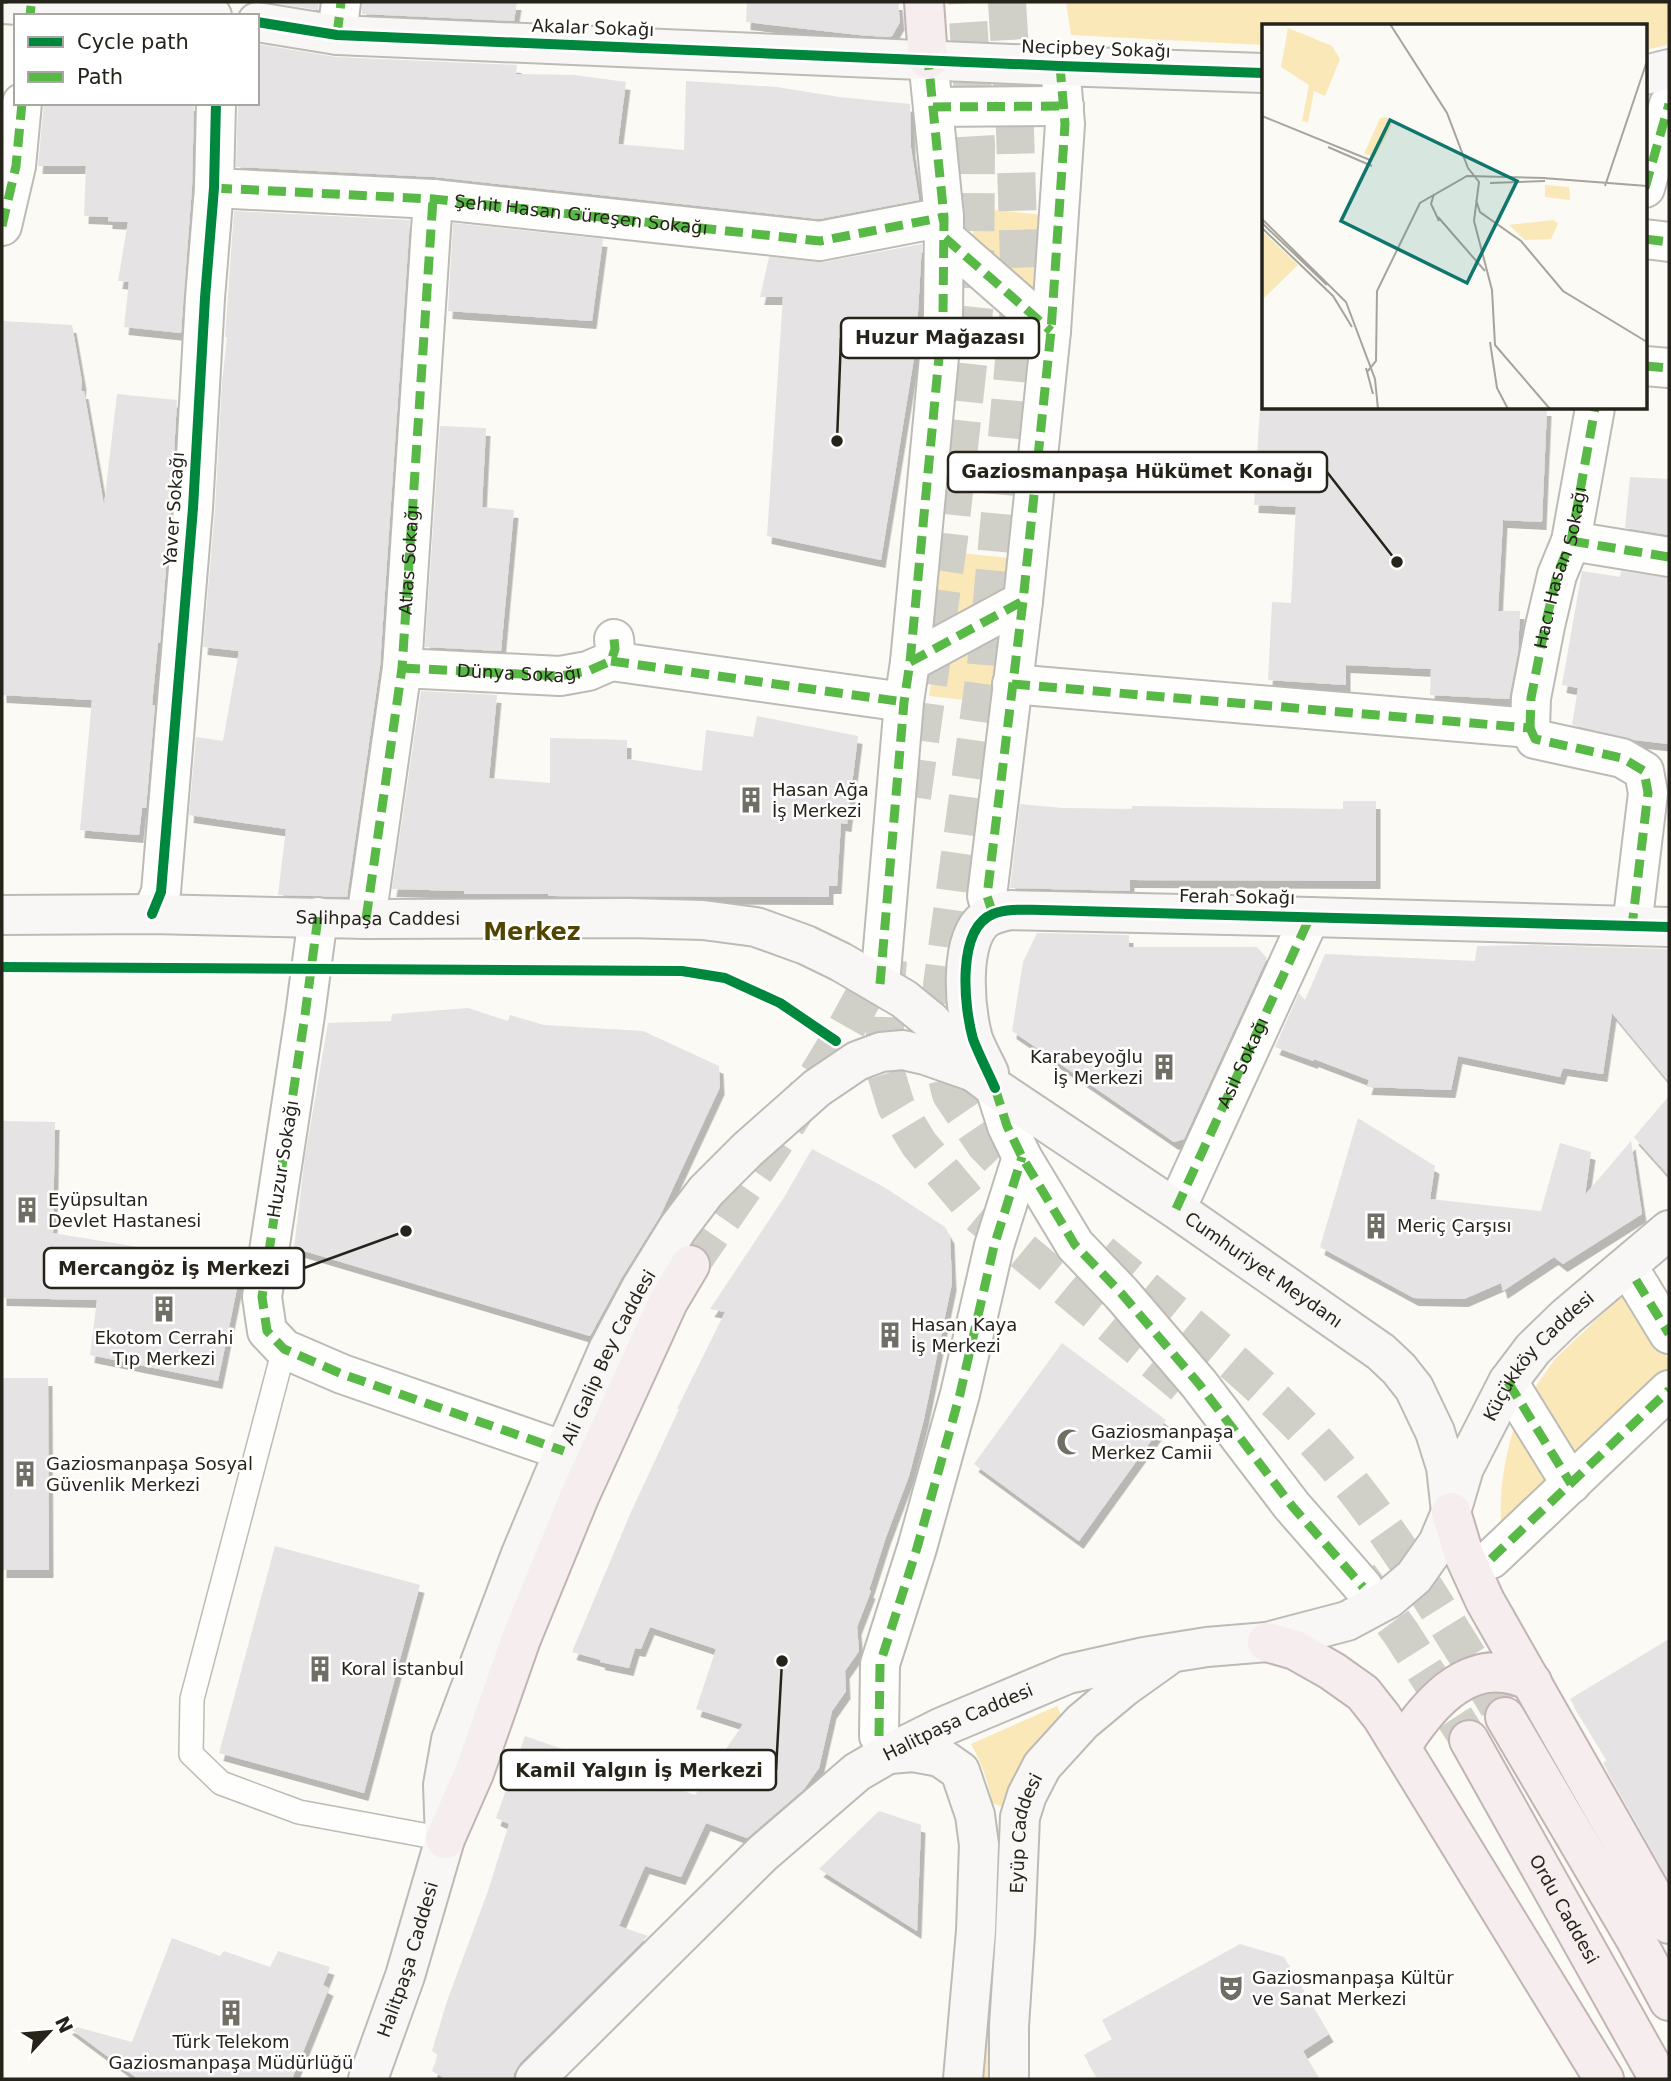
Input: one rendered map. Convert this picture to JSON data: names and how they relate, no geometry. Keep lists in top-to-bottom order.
{
  "streets": {
    "main road": [
      "Akalar Sokağı",
      "Necipbey Sokağı",
      "Ferah Sokağı",
      "Salihpaşa Caddesi",
      "Cumhuriyet Meydanı",
      "Ali Galip Bey Caddesi",
      "Küçükköy Caddesi",
      "Halitpaşa Caddesi",
      "Eyüp Caddesi",
      "Ordu Caddesi"
    ],
    "street": [
      "Şehit Hasan Güreşen Sokağı",
      "Yaver Sokağı",
      "Atlas Sokağı",
      "Hacı Hasan Sokağı",
      "Dünya Sokağı",
      "Asil Sokağı",
      "Huzur Sokağı"
    ]
  },
  "crossings": [
    ["Akalar Sokağı", "Necipbey Sokağı"],
    ["Şehit Hasan Güreşen Sokağı", "Yaver Sokağı"],
    ["Şehit Hasan Güreşen Sokağı", "Atlas Sokağı"],
    ["Yaver Sokağı", "Salihpaşa Caddesi"],
    ["Atlas Sokağı", "Dünya Sokağı"],
    ["Atlas Sokağı", "Salihpaşa Caddesi"],
    ["Ferah Sokağı", "Asil Sokağı"],
    ["Salihpaşa Caddesi", "Huzur Sokağı"],
    ["Salihpaşa Caddesi", "Cumhuriyet Meydanı"],
    ["Salihpaşa Caddesi", "Ali Galip Bey Caddesi"],
    ["Asil Sokağı", "Cumhuriyet Meydanı"],
    ["Cumhuriyet Meydanı", "Ali Galip Bey Caddesi"],
    ["Cumhuriyet Meydanı", "Küçükköy Caddesi"],
    ["Cumhuriyet Meydanı", "Halitpaşa Caddesi"],
    ["Ali Galip Bey Caddesi", "Halitpaşa Caddesi"],
    ["Küçükköy Caddesi", "Halitpaşa Caddesi"],
    ["Halitpaşa Caddesi", "Eyüp Caddesi"]
  ],
  "districts": ["Merkez"],
  "places": {
    "other": [
      "Huzur Mağazası",
      "Gaziosmanpaşa Hükümet Konağı",
      "Mercangöz İş Merkezi",
      "Kamil Yalgın İş Merkezi"
    ],
    "building": [
      "Hasan Ağa İş Merkezi",
      "Karabeyoğlu İş Merkezi",
      "Eyüpsultan Devlet Hastanesi",
      "Meriç Çarşısı",
      "Ekotom Cerrahi Tıp Merkezi",
      "Hasan Kaya İş Merkezi",
      "Gaziosmanpaşa Sosyal Güvenlik Merkezi",
      "Koral İstanbul",
      "Türk Telekom Gaziosmanpaşa Müdürlüğü"
    ],
    "mosque": ["Gaziosmanpaşa Merkez Camii"],
    "theatre": ["Gaziosmanpaşa Kültür ve Sanat Merkezi"]
  },
  "legend": ["Cycle path", "Path"],
  "north": "top right"
}
